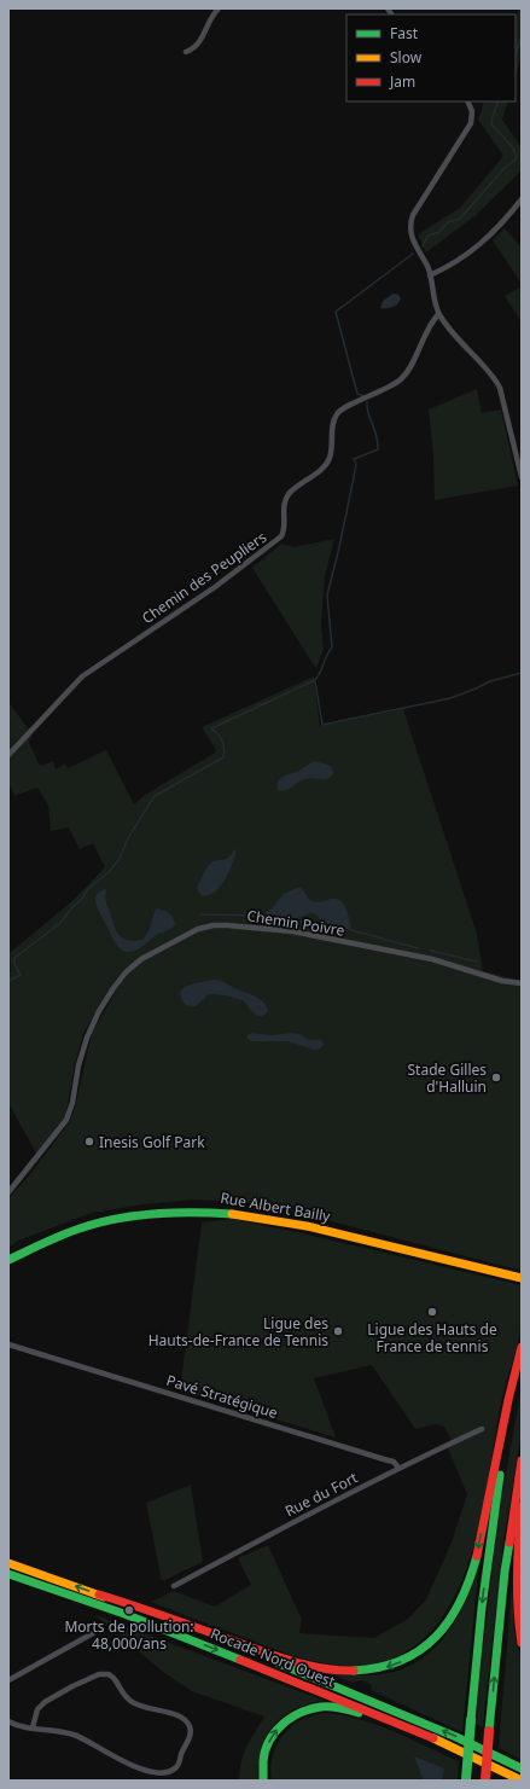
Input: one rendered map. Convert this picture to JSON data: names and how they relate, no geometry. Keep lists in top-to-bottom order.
{
  "streets": {
    "main road": ["Rue Albert Bailly", "Rocade Nord Ouest"],
    "street": [
      "Chemin des Peupliers",
      "Chemin Poivre",
      "Pavé Stratégique",
      "Rue du Fort"
    ]
  },
  "crossings": [
    ["Pavé Stratégique", "Rue du Fort"]
  ],
  "places": [
    "Stade Gilles d'Halluin",
    "Inesis Golf Park",
    "Ligue des Hauts de France de tennis",
    "Ligue des Hauts-de-France de Tennis",
    "Morts de pollution: 48,000/ans"
  ],
  "legend": ["Fast", "Slow", "Jam"]
}
